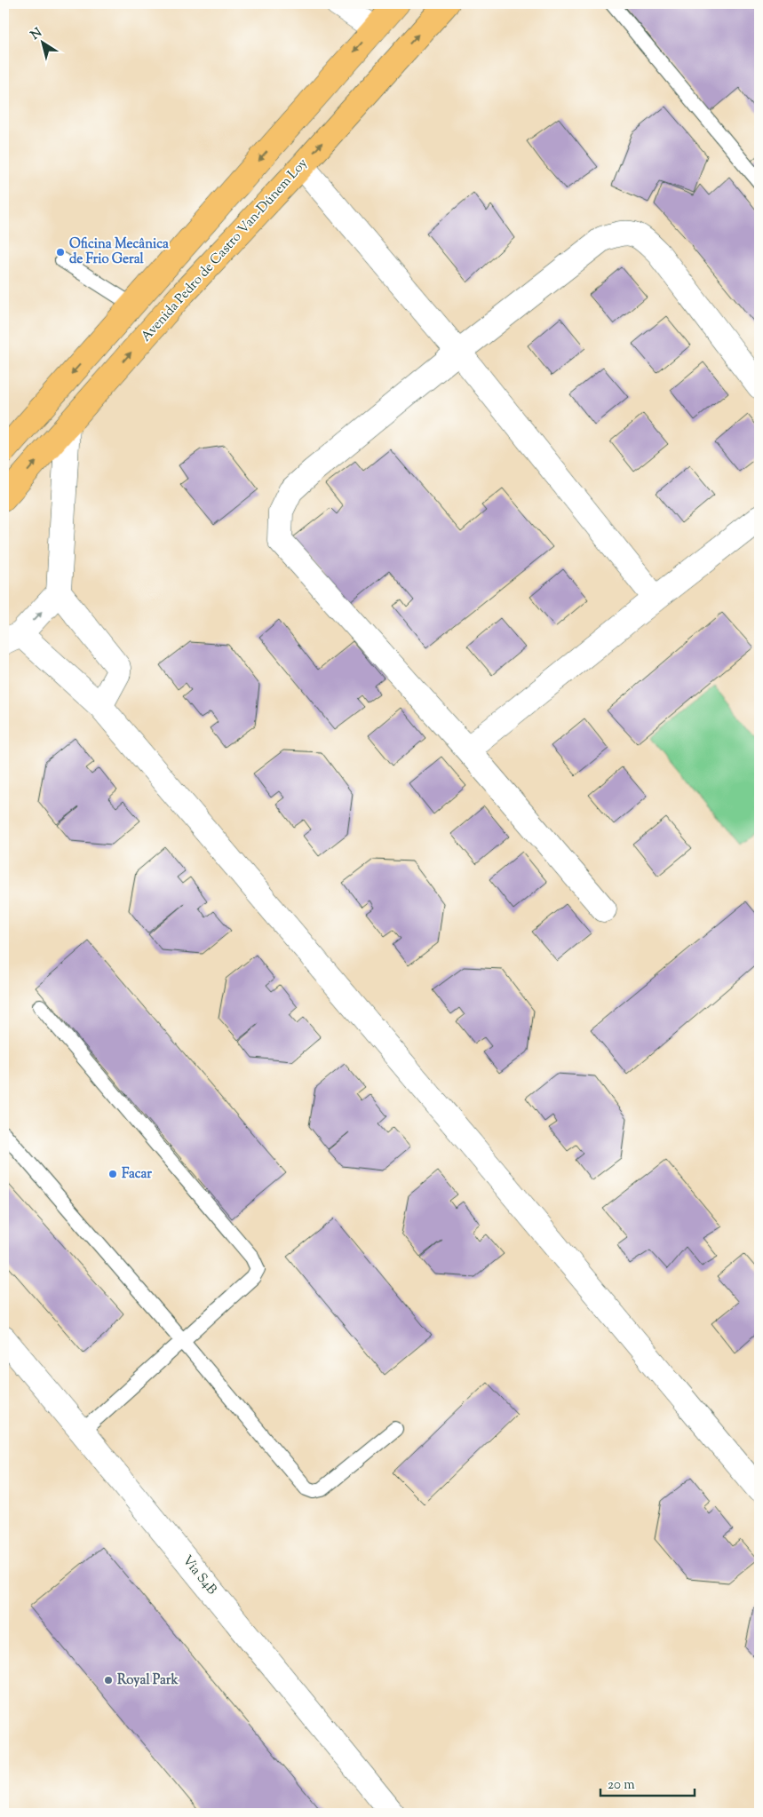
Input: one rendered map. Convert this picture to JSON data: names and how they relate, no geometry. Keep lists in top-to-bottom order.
{
  "streets": {
    "highway": ["Avenida Pedro de Castro Van-Dúnem Loy"],
    "street": ["Via S4B"]
  },
  "places": ["Oficina Mecânica de Frio Geral", "Facar", "Royal Park"],
  "scale_bar": "20 m",
  "north": "top left"
}
